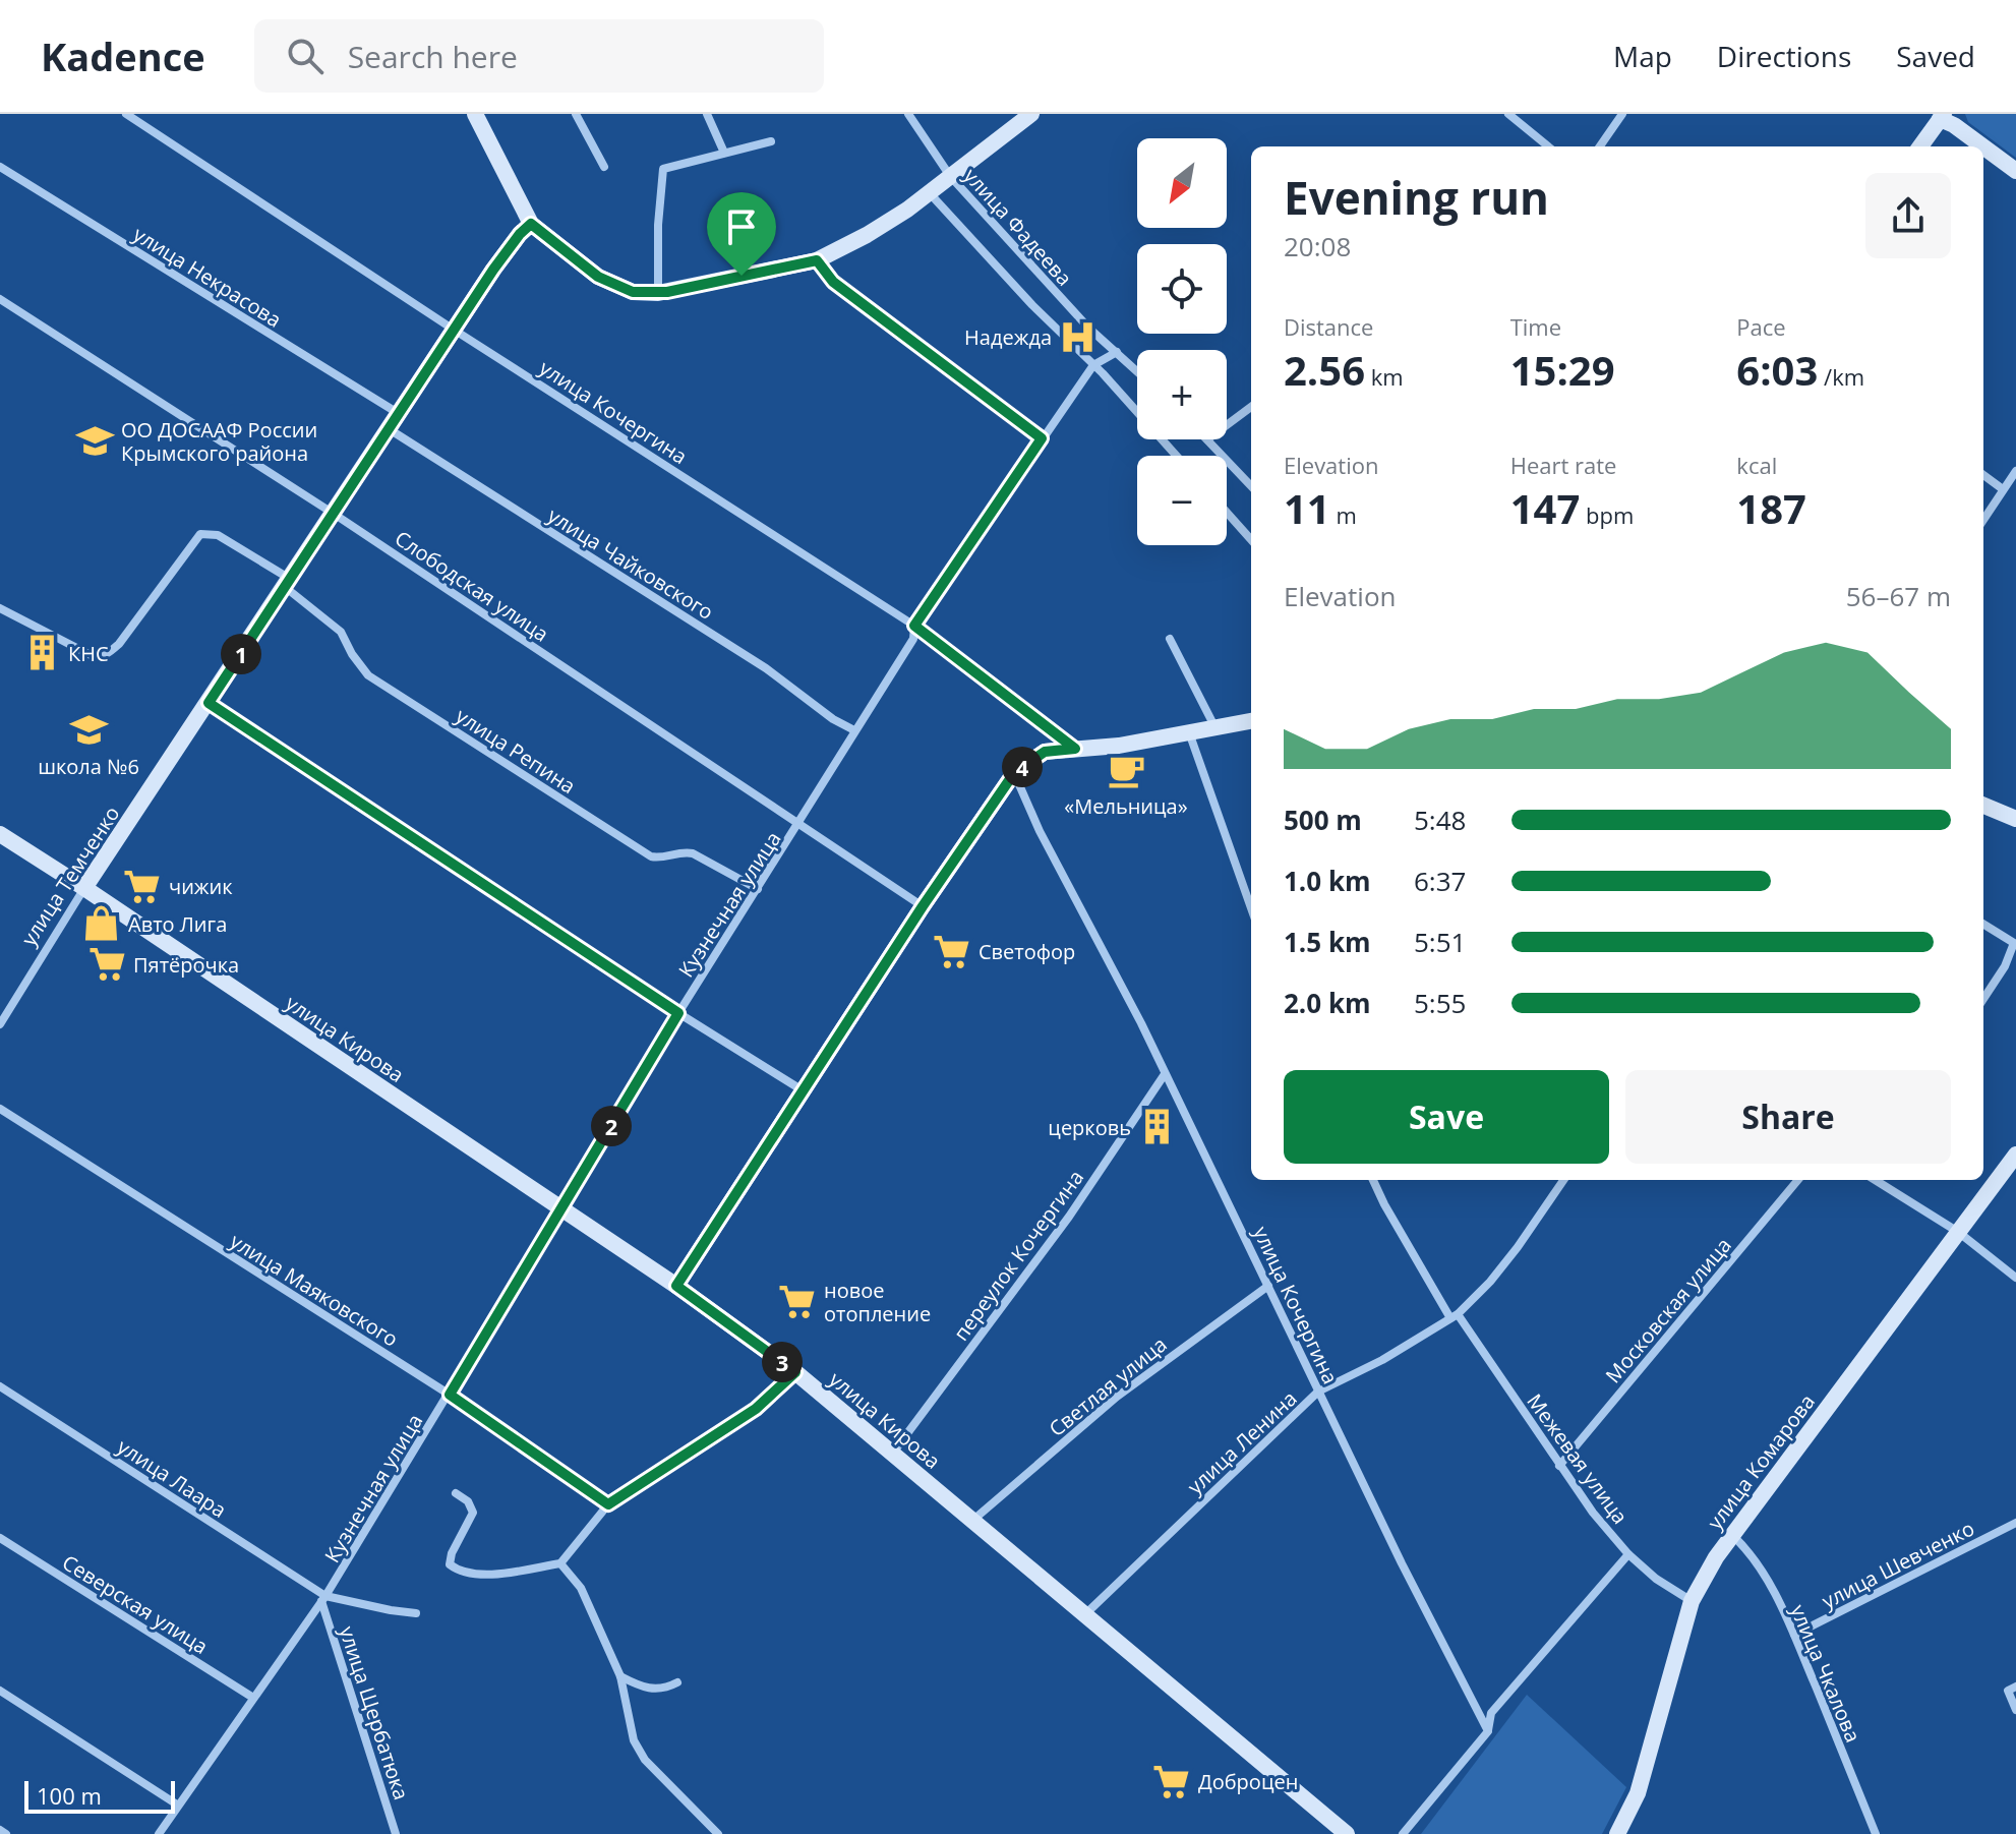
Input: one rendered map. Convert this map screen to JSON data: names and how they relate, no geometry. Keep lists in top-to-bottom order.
{
  "streets": {
    "main road": ["улица Темченко", "улица Кирова", "улица Комарова"],
    "street": [
      "улица Фадеева",
      "улица Некрасова",
      "улица Кочергина",
      "улица Чайковского",
      "Слободская улица",
      "улица Репина",
      "Кузнечная улица",
      "переулок Кочергина",
      "улица Маяковского",
      "Московская улица",
      "Светлая улица",
      "улица Ленина",
      "Межевая улица",
      "улица Лаара",
      "улица Шевченко",
      "Северская улица",
      "улица Чкалова",
      "улица Щербатюка"
    ]
  },
  "crossings": [
    ["улица Фадеева", "Кузнечная улица"],
    ["улица Некрасова", "улица Темченко"],
    ["улица Кочергина", "улица Темченко"],
    ["улица Кочергина", "Кузнечная улица"],
    ["улица Кочергина", "переулок Кочергина"],
    ["улица Кочергина", "Светлая улица"],
    ["улица Кочергина", "улица Ленина"],
    ["улица Чайковского", "улица Темченко"],
    ["улица Чайковского", "Кузнечная улица"],
    ["Слободская улица", "улица Темченко"],
    ["Слободская улица", "Кузнечная улица"],
    ["улица Репина", "улица Темченко"],
    ["улица Репина", "Кузнечная улица"],
    ["улица Темченко", "улица Кирова"],
    ["Кузнечная улица", "улица Кирова"],
    ["Кузнечная улица", "улица Маяковского"],
    ["Кузнечная улица", "улица Лаара"],
    ["Кузнечная улица", "Северская улица"],
    ["Кузнечная улица", "улица Щербатюка"],
    ["улица Кирова", "переулок Кочергина"],
    ["улица Кирова", "Светлая улица"],
    ["улица Кирова", "улица Ленина"],
    ["Московская улица", "Межевая улица"],
    ["улица Ленина", "Межевая улица"],
    ["Межевая улица", "улица Комарова"],
    ["улица Комарова", "улица Чкалова"],
    ["улица Лаара", "улица Щербатюка"],
    ["улица Шевченко", "улица Чкалова"]
  ],
  "places": {
    "hospital": ["Надежда"],
    "school or university": ["ОО ДОСААФ России Крымского района", "школа №6"],
    "building": ["КНС", "церковь"],
    "cafe": ["«Мельница»"],
    "supermarket": [
      "чижик",
      "Светофор",
      "Пятёрочка",
      "новое отопление",
      "Доброцен"
    ],
    "shop": ["Авто Лига"]
  },
  "scale_bar": "100 m",
  "north": "bottom left",
  "page": {
    "header": "Kadence",
    "search": "Search here",
    "nav": ["Map", "Directions", "Saved"],
    "map_buttons": ["+", "−"],
    "heading": ["Evening run", "20:08"],
    "stats": [
      ["Distance", "2.56 km"],
      ["Time", "15:29"],
      ["Pace", "6:03 /km"],
      ["Elevation", "11 m"],
      ["Heart rate", "147 bpm"],
      ["kcal", "187"]
    ],
    "chart": ["Elevation", "56–67 m"],
    "pins": [
      "1",
      "4",
      "2",
      "3"
    ],
    "list": [
      {
        "name": "500 m",
        "note": "5:48"
      },
      {
        "name": "1.0 km",
        "note": "6:37"
      },
      {
        "name": "1.5 km",
        "note": "5:51"
      },
      {
        "name": "2.0 km",
        "note": "5:55"
      }
    ],
    "buttons": ["Save", "Share"],
    "scale": "100 m"
  }
}
